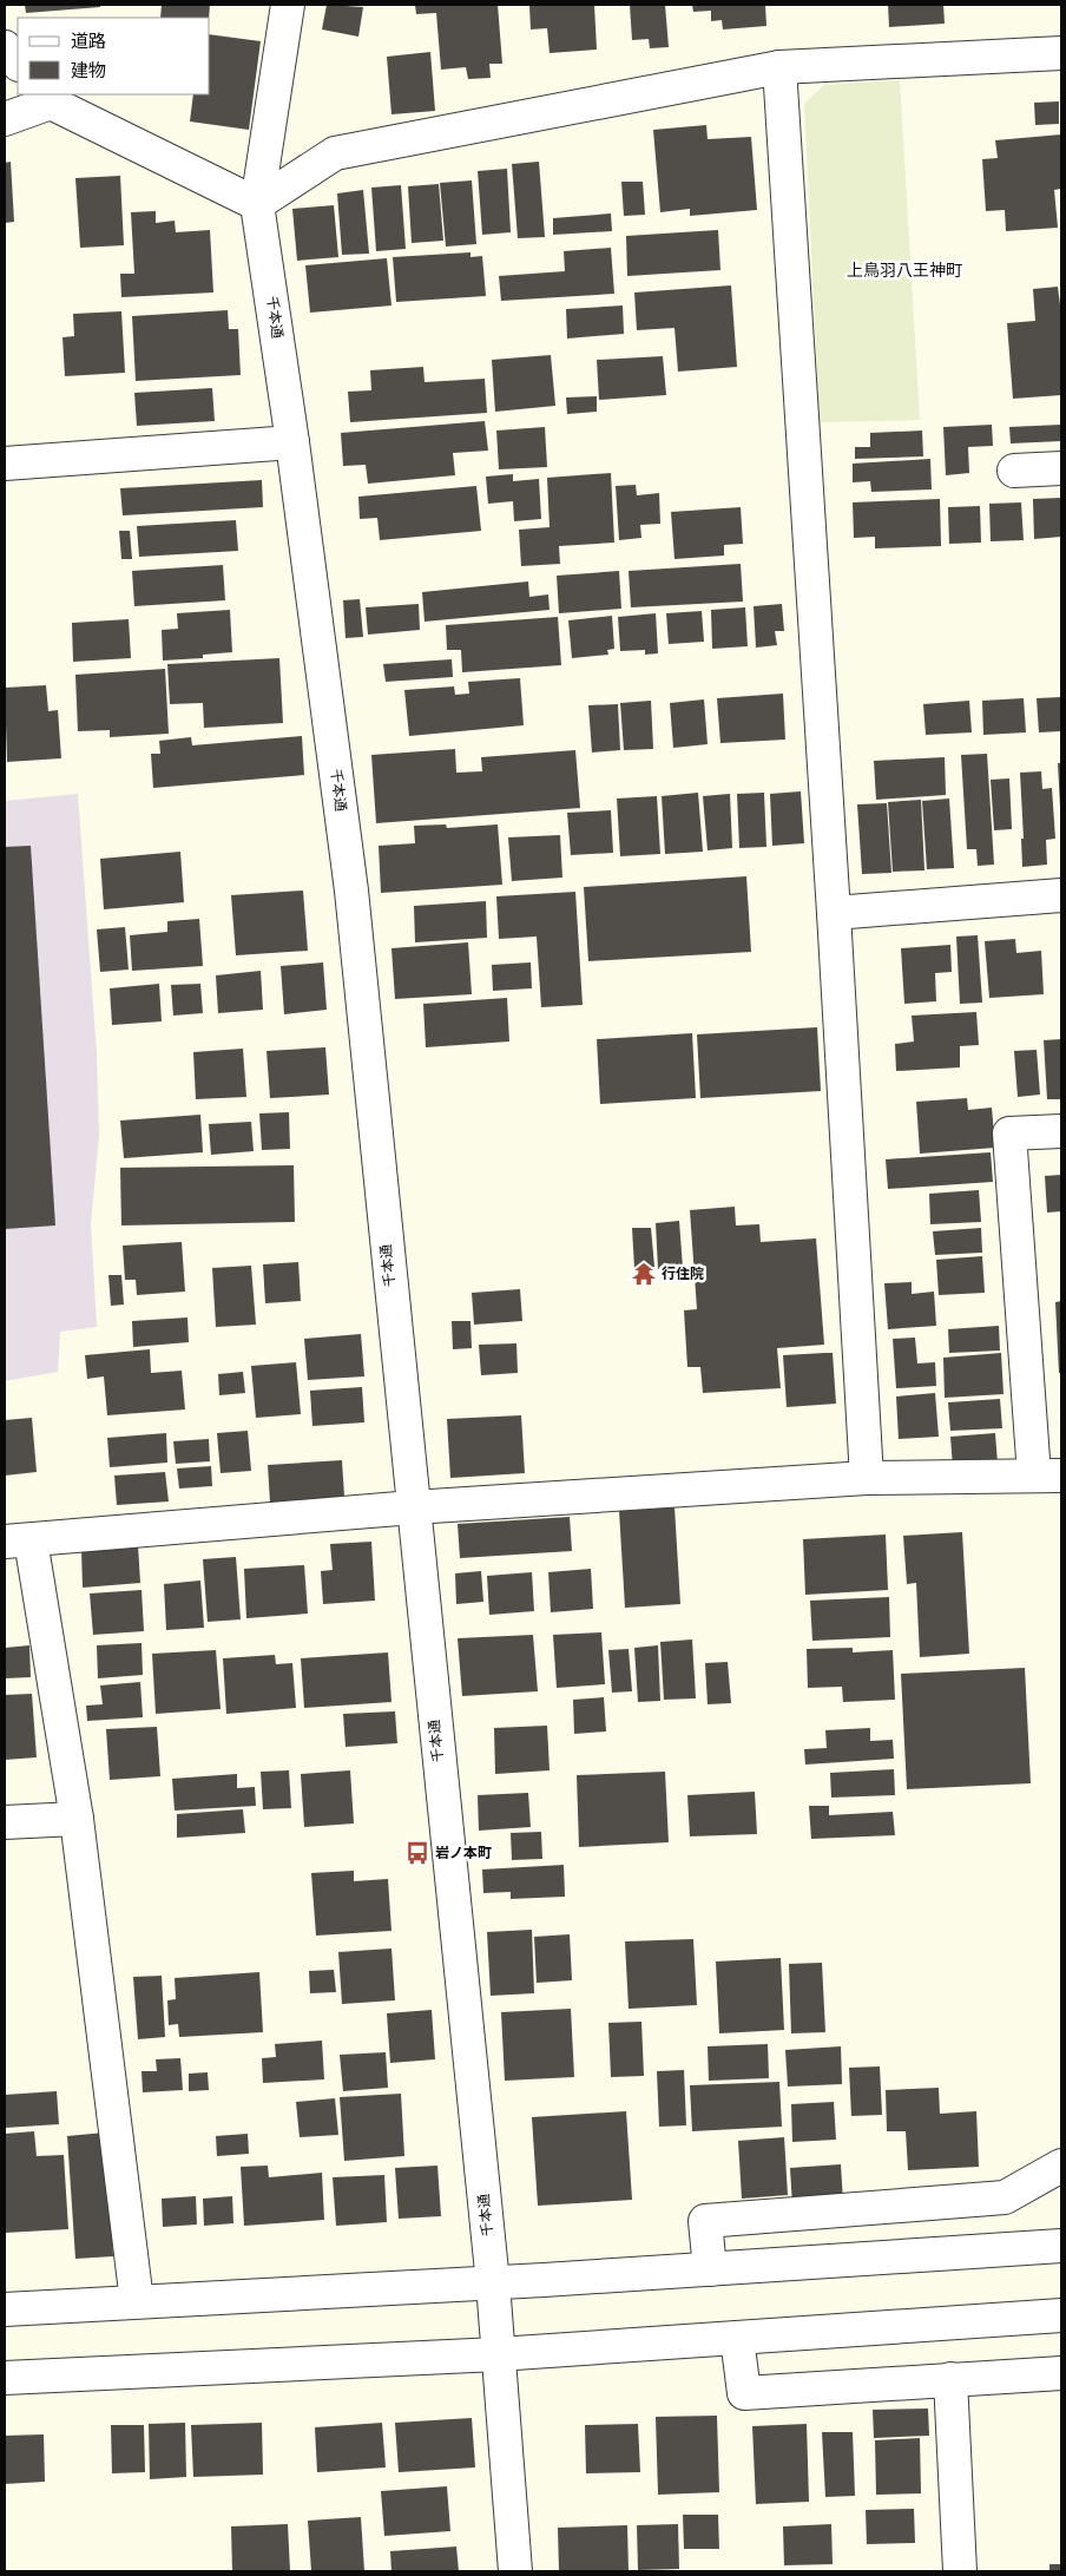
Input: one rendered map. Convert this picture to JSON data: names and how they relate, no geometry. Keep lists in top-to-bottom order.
{
  "streets": {
    "street": ["千本通"]
  },
  "districts": ["上鳥羽八王神町"],
  "places": {
    "temple": ["行住院"],
    "bus stop": ["岩ノ本町"]
  },
  "legend": ["道路", "建物"]
}
